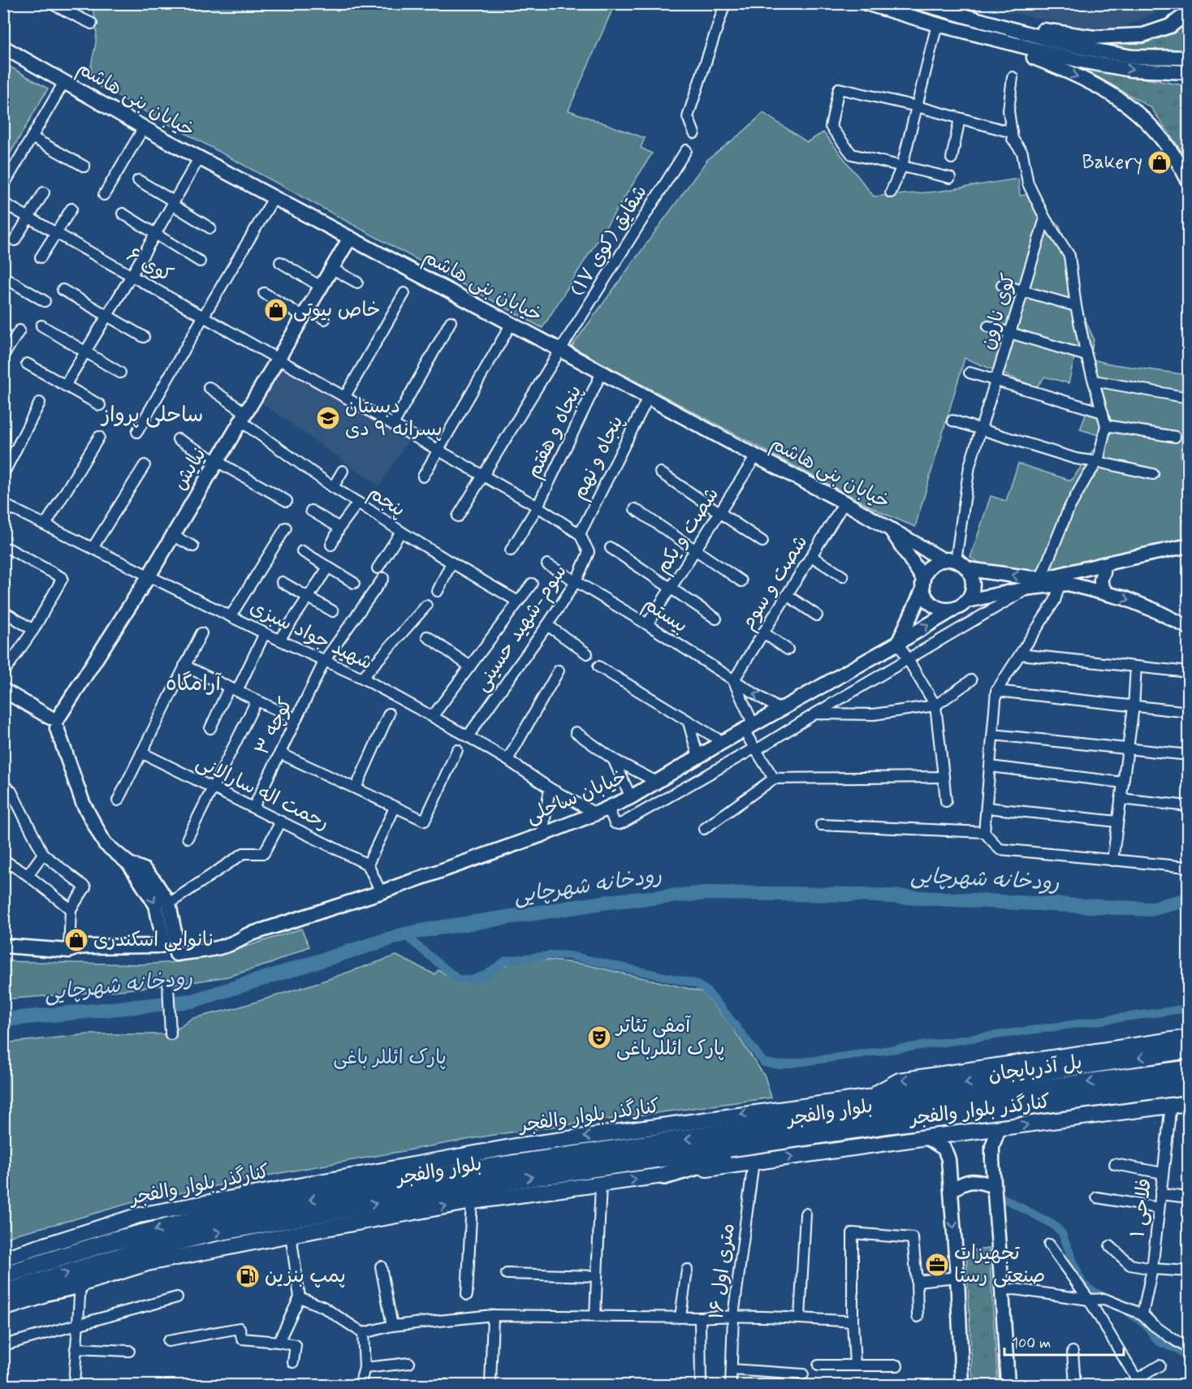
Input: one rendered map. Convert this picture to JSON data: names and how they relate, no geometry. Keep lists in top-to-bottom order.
{
  "streets": {
    "highway": ["پل آذربایجان", "بلوار والفجر"],
    "main road": ["کنارگذر بلوار والفجر"],
    "street": [
      "خیابان بنی هاشم",
      "شقایق (کوی ۱۷)",
      "کوی ۶",
      "کوی نارون",
      "پنجاه و هفتم",
      "پنجاه و نهم",
      "نیایش",
      "پنجم",
      "شصت و یکم",
      "شصت و سوم",
      "بیستم",
      "سوم-شهید حسینی",
      "شهید جواد سبزی",
      "کوچه ۳",
      "رحمت اله سارالانی",
      "خیابان ساحلی",
      "فلاحی ۱",
      "۱۶ متری اول"
    ]
  },
  "crossings": [
    ["خیابان بنی هاشم", "شقایق (کوی ۱۷)"],
    ["خیابان بنی هاشم", "کوی نارون"],
    ["خیابان بنی هاشم", "پنجاه و هفتم"],
    ["خیابان بنی هاشم", "پنجاه و نهم"],
    ["خیابان بنی هاشم", "نیایش"],
    ["خیابان بنی هاشم", "شصت و یکم"],
    ["خیابان بنی هاشم", "شصت و سوم"],
    ["خیابان بنی هاشم", "خیابان ساحلی"],
    ["کوی ۶", "نیایش"],
    ["کوی نارون", "خیابان ساحلی"],
    ["پنجاه و نهم", "سوم-شهید حسینی"],
    ["نیایش", "پنجم"],
    ["نیایش", "شهید جواد سبزی"],
    ["شصت و یکم", "بیستم"],
    ["شصت و سوم", "بیستم"],
    ["بیستم", "سوم-شهید حسینی"],
    ["بیستم", "خیابان ساحلی"],
    ["سوم-شهید حسینی", "شهید جواد سبزی"],
    ["شهید جواد سبزی", "کوچه ۳"],
    ["شهید جواد سبزی", "خیابان ساحلی"],
    ["کوچه ۳", "رحمت اله سارالانی"],
    ["پل آذربایجان", "بلوار والفجر"],
    ["کنارگذر بلوار والفجر", "فلاحی ۱"],
    ["کنارگذر بلوار والفجر", "۱۶ متری اول"]
  ],
  "districts": ["ساحلی پرواز", "آرامگاه"],
  "water": ["رودخانه شهرچایی"],
  "parks": ["پارک ائللر باغی"],
  "places": {
    "shop": ["Bakery", "خاص بیوتی", "نانوایی اسکندری"],
    "school or university": ["دبستان پسرانه ۹ دی"],
    "theatre": ["آمفی تئاتر پارک ائللرباغی"],
    "office": ["تجهیزات صنعتی رستا"],
    "fuel station": ["پمپ بنزین"]
  },
  "scale_bar": "100 m"
}
